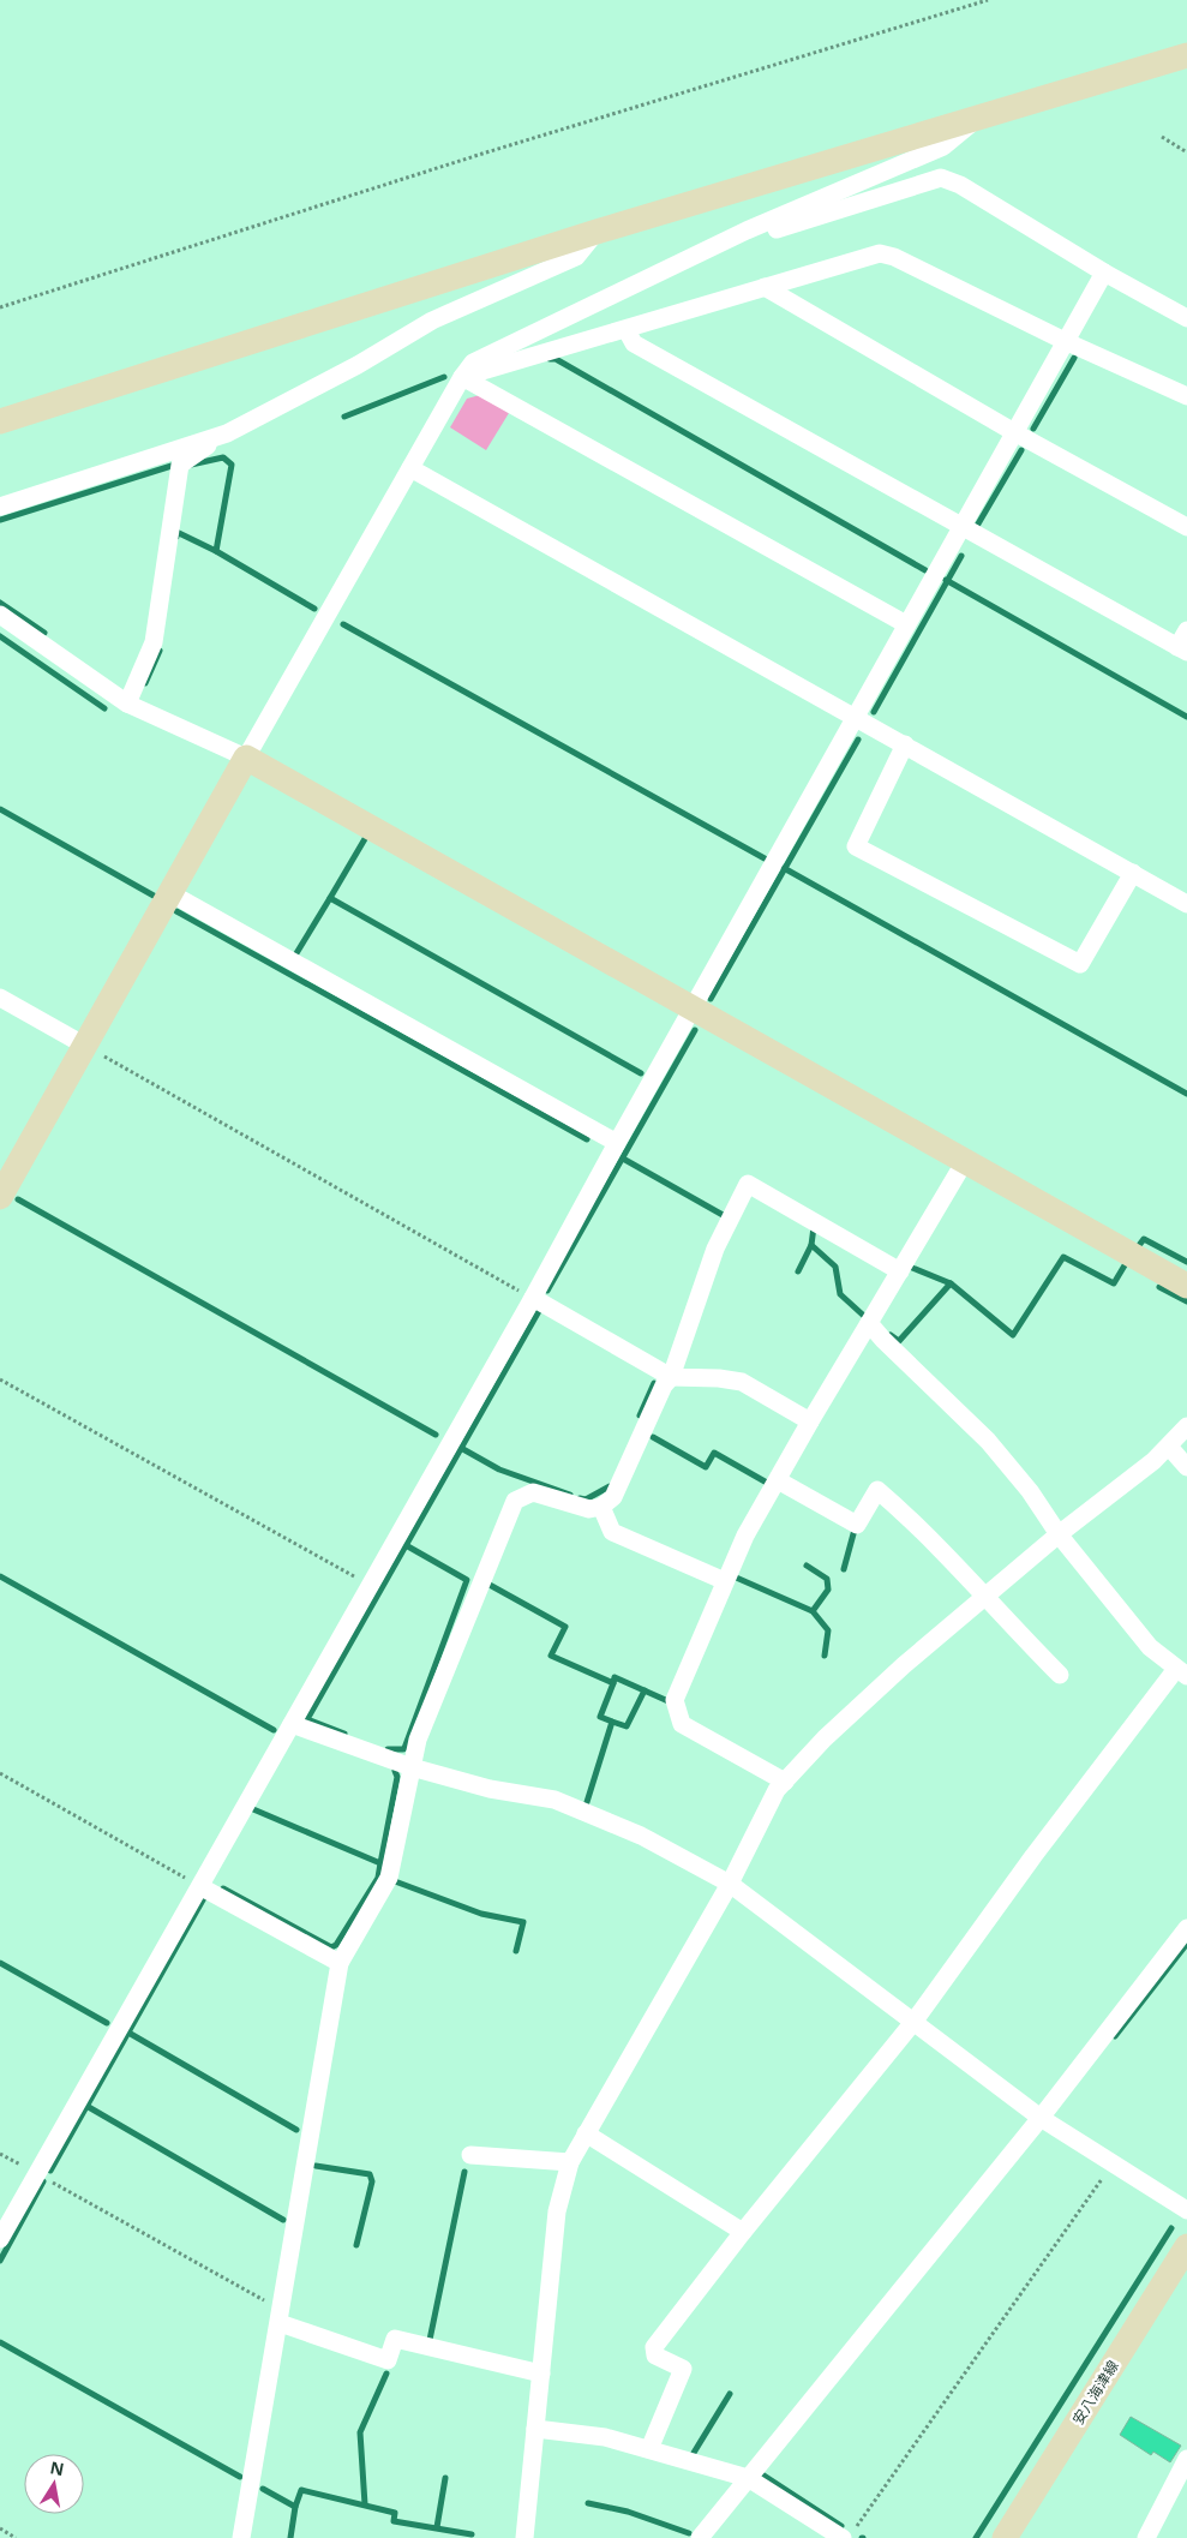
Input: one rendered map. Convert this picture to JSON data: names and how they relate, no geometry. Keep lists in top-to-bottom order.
{
  "streets": {
    "street": ["安八海津線"]
  },
  "north": "top"
}
